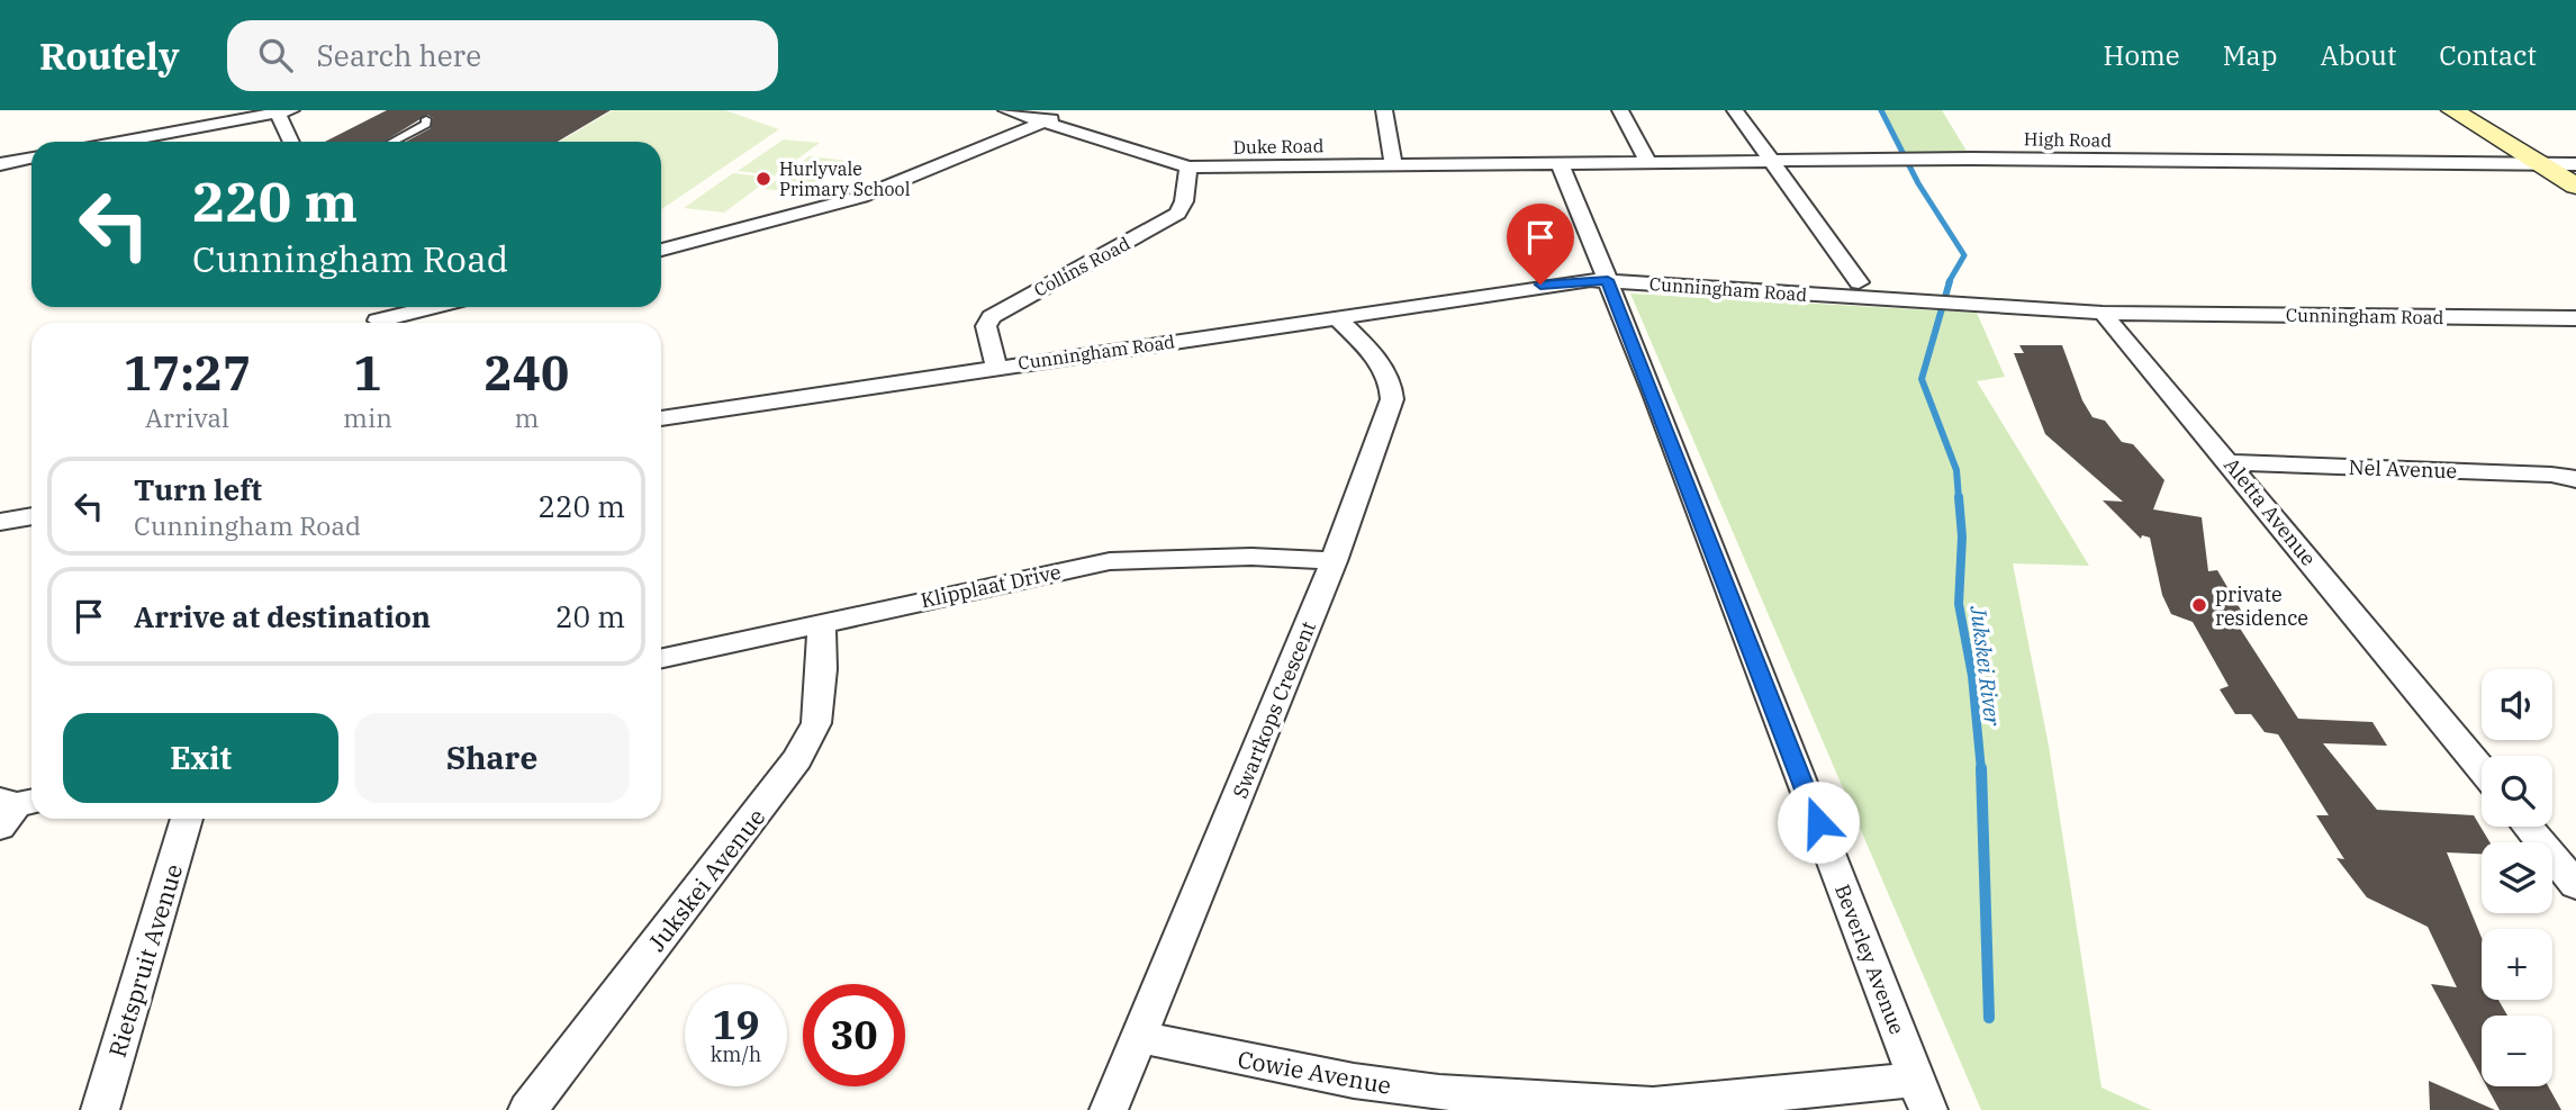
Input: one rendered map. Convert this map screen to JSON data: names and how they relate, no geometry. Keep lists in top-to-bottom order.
{
  "streets": {
    "street": [
      "High Road",
      "Duke Road",
      "Collins Road",
      "Cunningham Road",
      "Nel Avenue",
      "Aletta Avenue",
      "Klipplaat Drive",
      "Swartkops Crescent",
      "Jukskei Avenue",
      "Beverley Avenue",
      "Rietspruit Avenue",
      "Cowie Avenue"
    ]
  },
  "crossings": [
    ["High Road", "Duke Road"],
    ["High Road", "Beverley Avenue"],
    ["Duke Road", "Collins Road"],
    ["Duke Road", "Beverley Avenue"],
    ["Collins Road", "Cunningham Road"],
    ["Cunningham Road", "Aletta Avenue"],
    ["Cunningham Road", "Swartkops Crescent"],
    ["Cunningham Road", "Beverley Avenue"],
    ["Nel Avenue", "Aletta Avenue"],
    ["Klipplaat Drive", "Swartkops Crescent"],
    ["Klipplaat Drive", "Jukskei Avenue"],
    ["Swartkops Crescent", "Cowie Avenue"],
    ["Beverley Avenue", "Cowie Avenue"]
  ],
  "water": ["Jukskei River"],
  "places": ["Hurlyvale Primary School", "private residence"],
  "page": {
    "header": "Routely",
    "search": "Search here",
    "nav": [
      "Home",
      "Map",
      "About",
      "Contact"
    ],
    "turn": ["220 m", "Cunningham Road"],
    "eta": [
      "17:27",
      "Arrival",
      "1",
      "min",
      "240",
      "m"
    ],
    "list": [
      {
        "name": "Turn left",
        "note": "Cunningham Road",
        "value": "220 m"
      },
      {
        "name": "Arrive at destination",
        "value": "20 m"
      }
    ],
    "map_buttons": ["+", "−"],
    "buttons": ["Exit", "Share"],
    "speed": "19 km/h",
    "limit": "30"
  }
}
